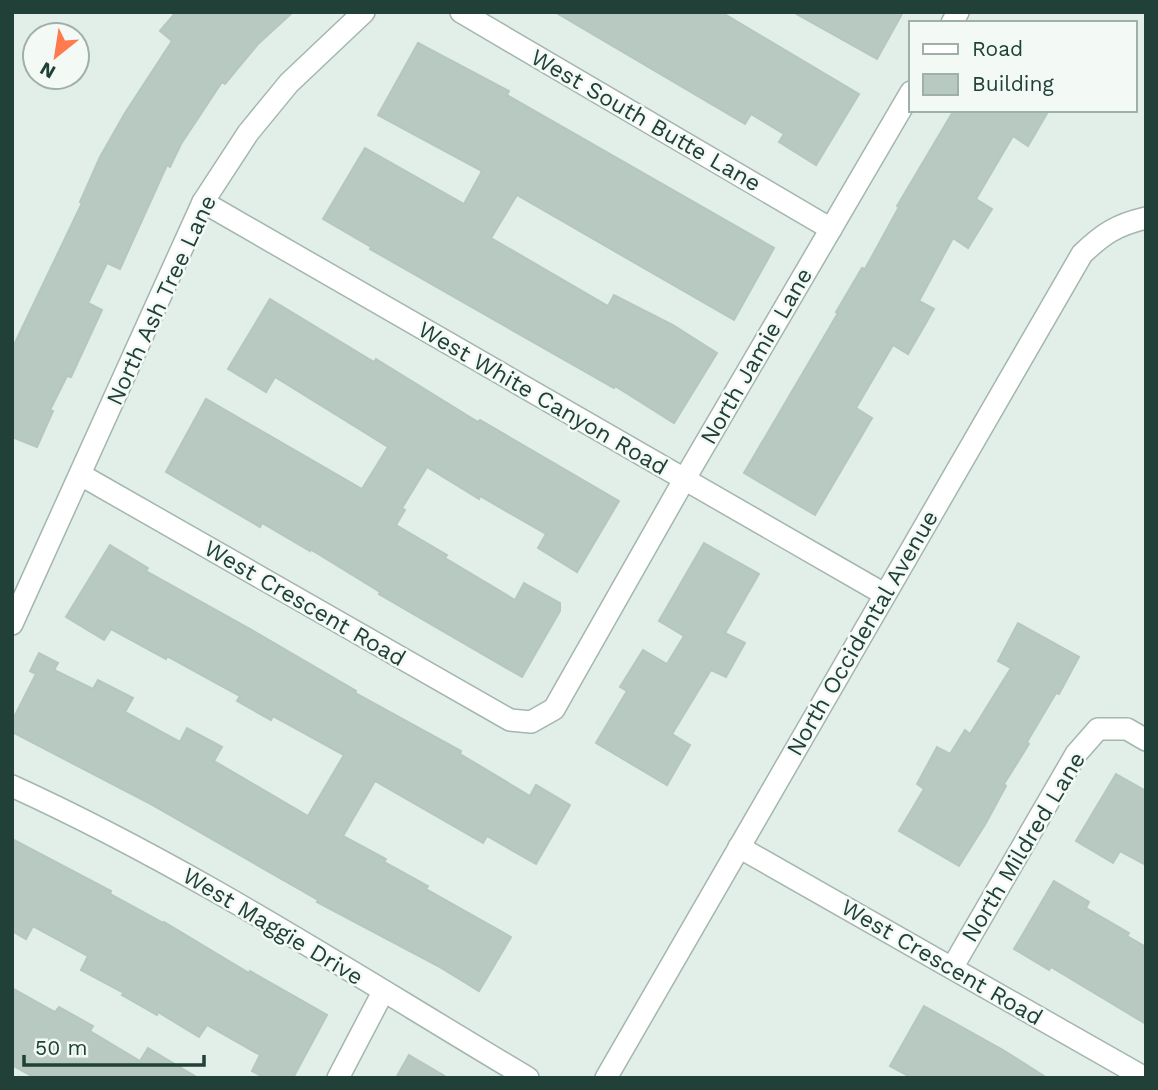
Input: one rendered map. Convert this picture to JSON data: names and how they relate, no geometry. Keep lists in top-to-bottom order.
{
  "streets": {
    "street": [
      "West South Butte Lane",
      "North Ash Tree Lane",
      "North Jamie Lane",
      "West White Canyon Road",
      "West Crescent Road",
      "North Occidental Avenue",
      "North Mildred Lane",
      "West Maggie Drive"
    ]
  },
  "crossings": [
    ["West South Butte Lane", "North Jamie Lane"],
    ["North Ash Tree Lane", "West White Canyon Road"],
    ["North Ash Tree Lane", "West Crescent Road"],
    ["North Jamie Lane", "West White Canyon Road"],
    ["North Jamie Lane", "West Crescent Road"],
    ["West White Canyon Road", "North Occidental Avenue"],
    ["West Crescent Road", "North Occidental Avenue"],
    ["West Crescent Road", "North Mildred Lane"]
  ],
  "legend": ["Road", "Building"],
  "scale_bar": "50 m",
  "north": "bottom left"
}
